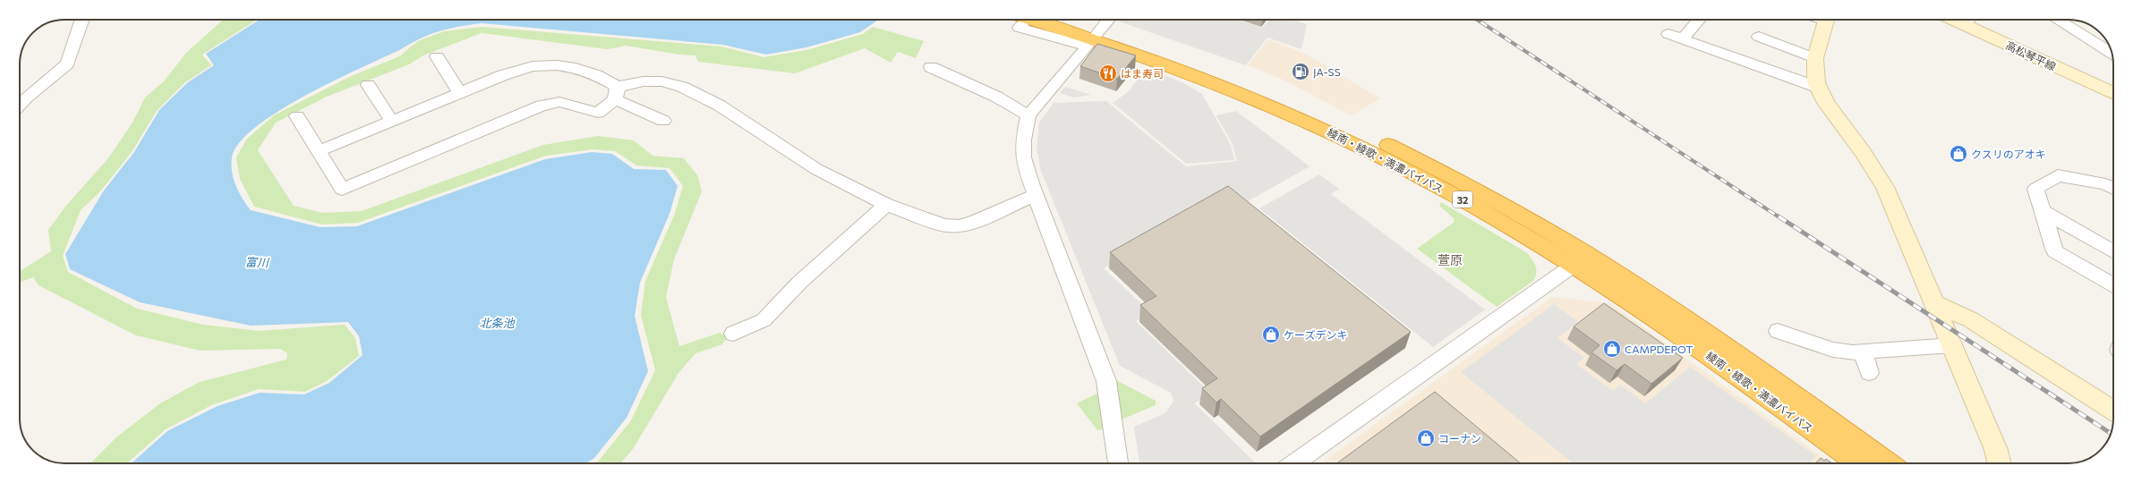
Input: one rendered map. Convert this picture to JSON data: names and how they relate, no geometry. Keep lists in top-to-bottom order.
{
  "streets": {
    "highway": ["綾南・綾歌・満濃バイパス", "32"],
    "street": ["高松琴平線"]
  },
  "districts": ["萱原"],
  "water": ["富川", "北条池"],
  "places": {
    "fuel station": ["JA-SS"],
    "restaurant": ["はま寿司"],
    "shop": [
      "クスリのアオキ",
      "ケーズデンキ",
      "CAMPDEPOT",
      "コーナン"
    ]
  }
}
